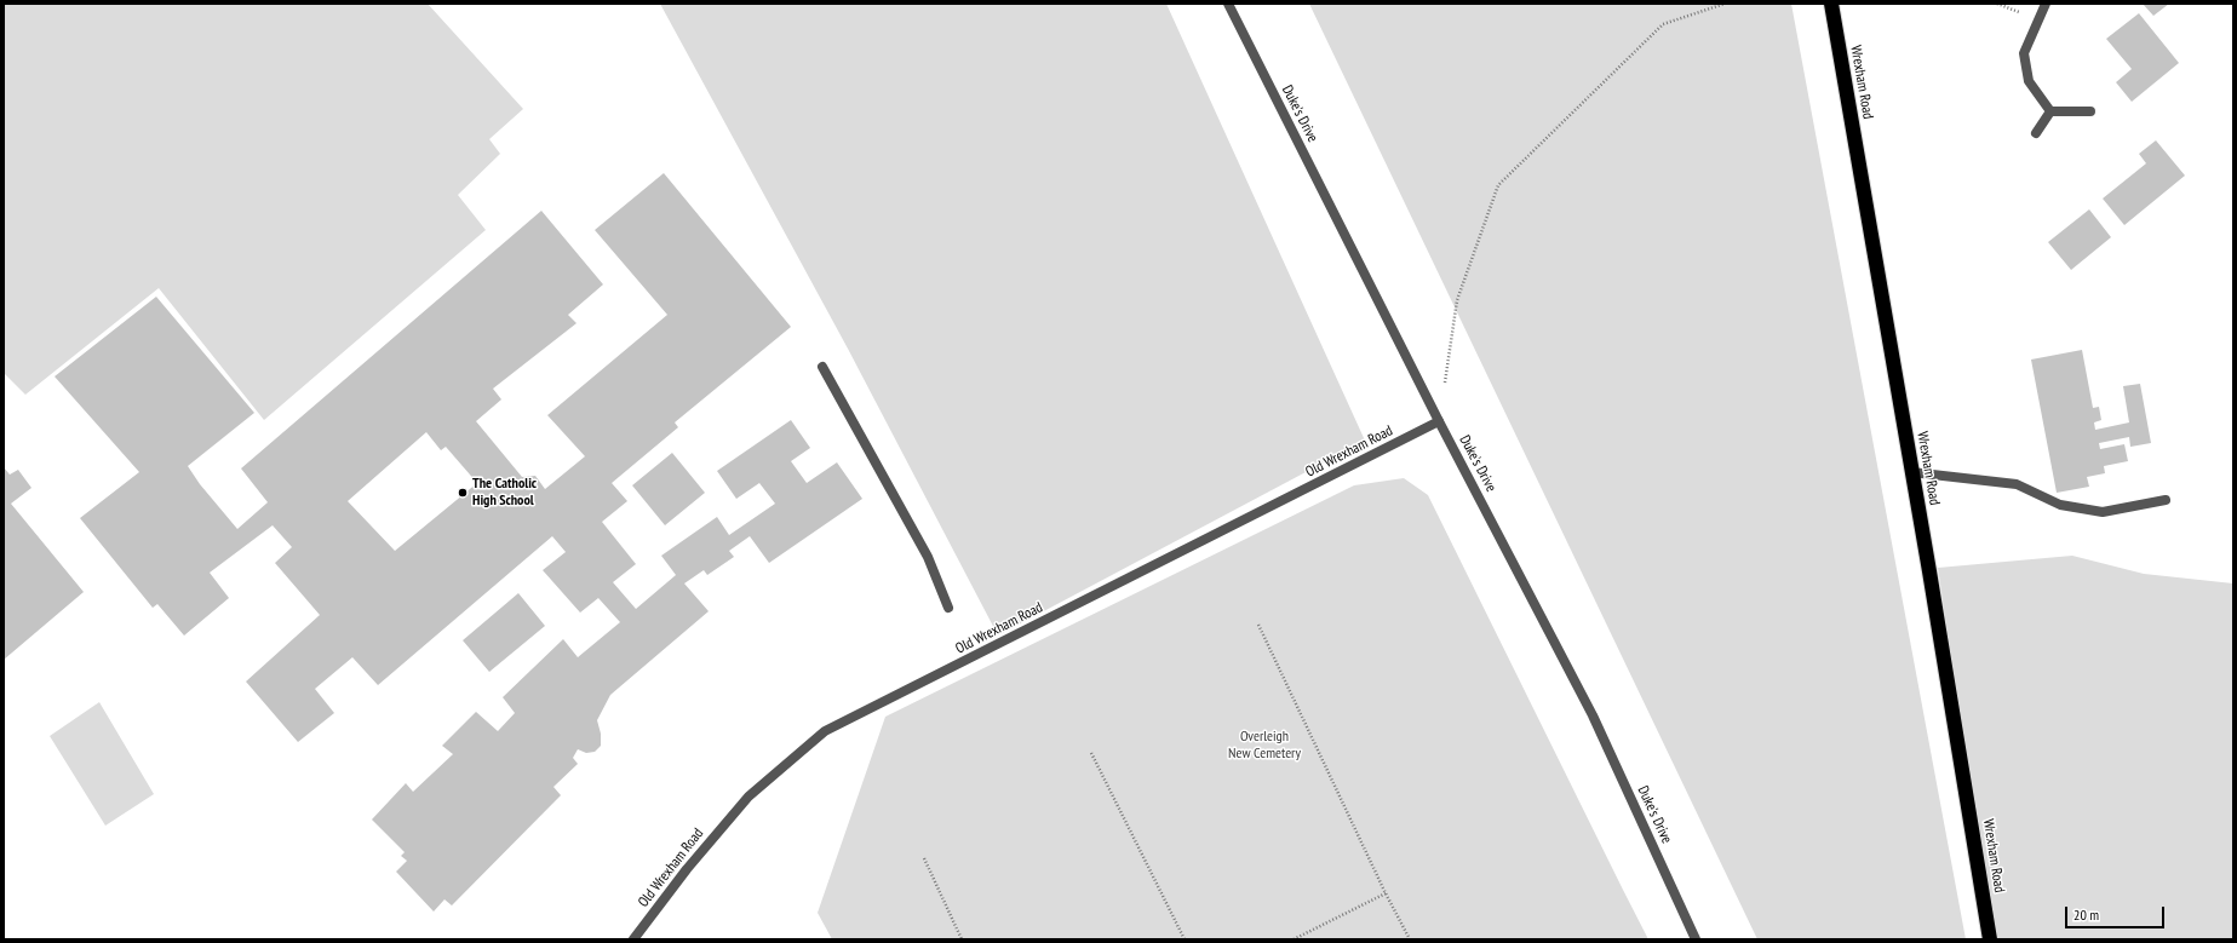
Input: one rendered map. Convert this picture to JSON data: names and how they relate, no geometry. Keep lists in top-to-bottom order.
{
  "streets": {
    "highway": ["Wrexham Road"],
    "street": ["Duke's Drive", "Old Wrexham Road"]
  },
  "crossings": [
    ["Duke's Drive", "Old Wrexham Road"]
  ],
  "parks": ["Overleigh New Cemetery"],
  "places": ["The Catholic High School"],
  "scale_bar": "20 m"
}
